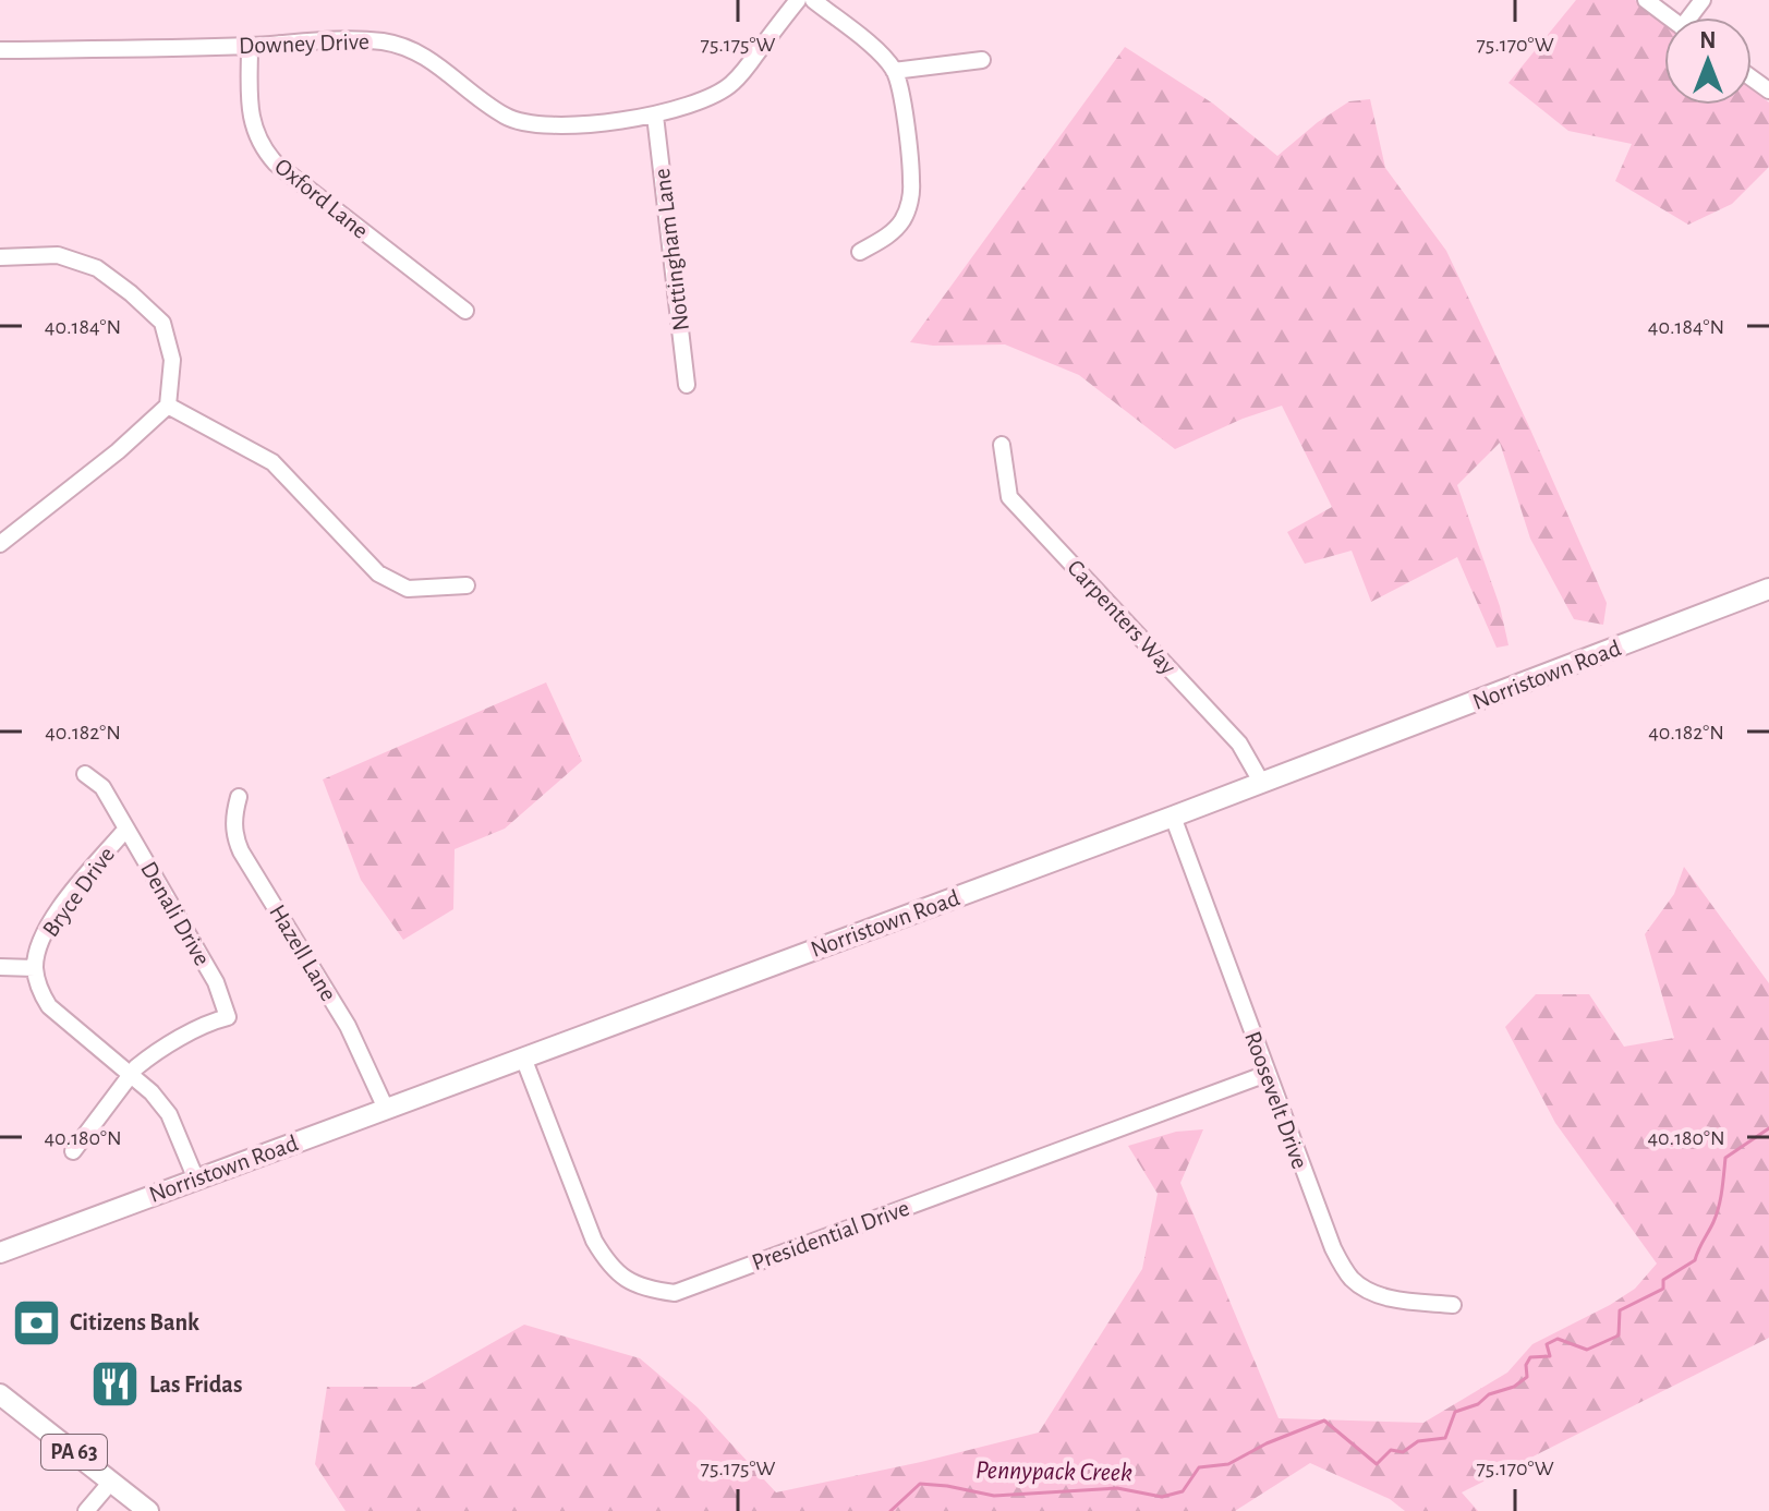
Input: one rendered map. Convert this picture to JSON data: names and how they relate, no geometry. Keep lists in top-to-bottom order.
{
  "streets": {
    "main road": ["Norristown Road", "PA 63"],
    "street": [
      "Downey Drive",
      "Oxford Lane",
      "Nottingham Lane",
      "Carpenters Way",
      "Bryce Drive",
      "Denali Drive",
      "Hazell Lane",
      "Roosevelt Drive",
      "Presidential Drive"
    ]
  },
  "crossings": [
    ["Downey Drive", "Oxford Lane"],
    ["Downey Drive", "Nottingham Lane"],
    ["Carpenters Way", "Norristown Road"],
    ["Norristown Road", "Bryce Drive"],
    ["Norristown Road", "Hazell Lane"],
    ["Norristown Road", "Roosevelt Drive"],
    ["Norristown Road", "Presidential Drive"],
    ["Bryce Drive", "Denali Drive"],
    ["Roosevelt Drive", "Presidential Drive"]
  ],
  "water": ["Pennypack Creek"],
  "places": {
    "bank": ["Citizens Bank"],
    "restaurant": ["Las Fridas"]
  },
  "north": "top",
  "coordinates": [
    "75.175°W",
    "75.170°W",
    "40.184°N",
    "40.182°N",
    "40.180°N"
  ]
}
